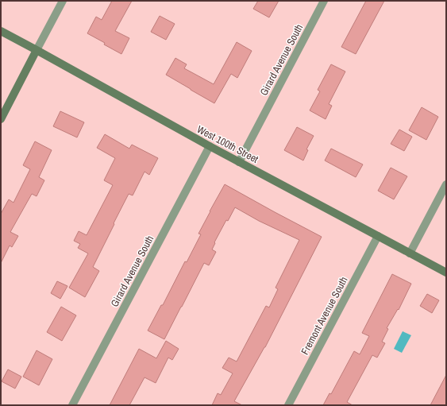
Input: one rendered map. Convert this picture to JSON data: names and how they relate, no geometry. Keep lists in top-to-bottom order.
{
  "streets": {
    "street": ["Girard Avenue South", "West 100th Street", "Fremont Avenue South"]
  },
  "crossings": [
    ["Girard Avenue South", "West 100th Street"],
    ["West 100th Street", "Fremont Avenue South"]
  ]
}
